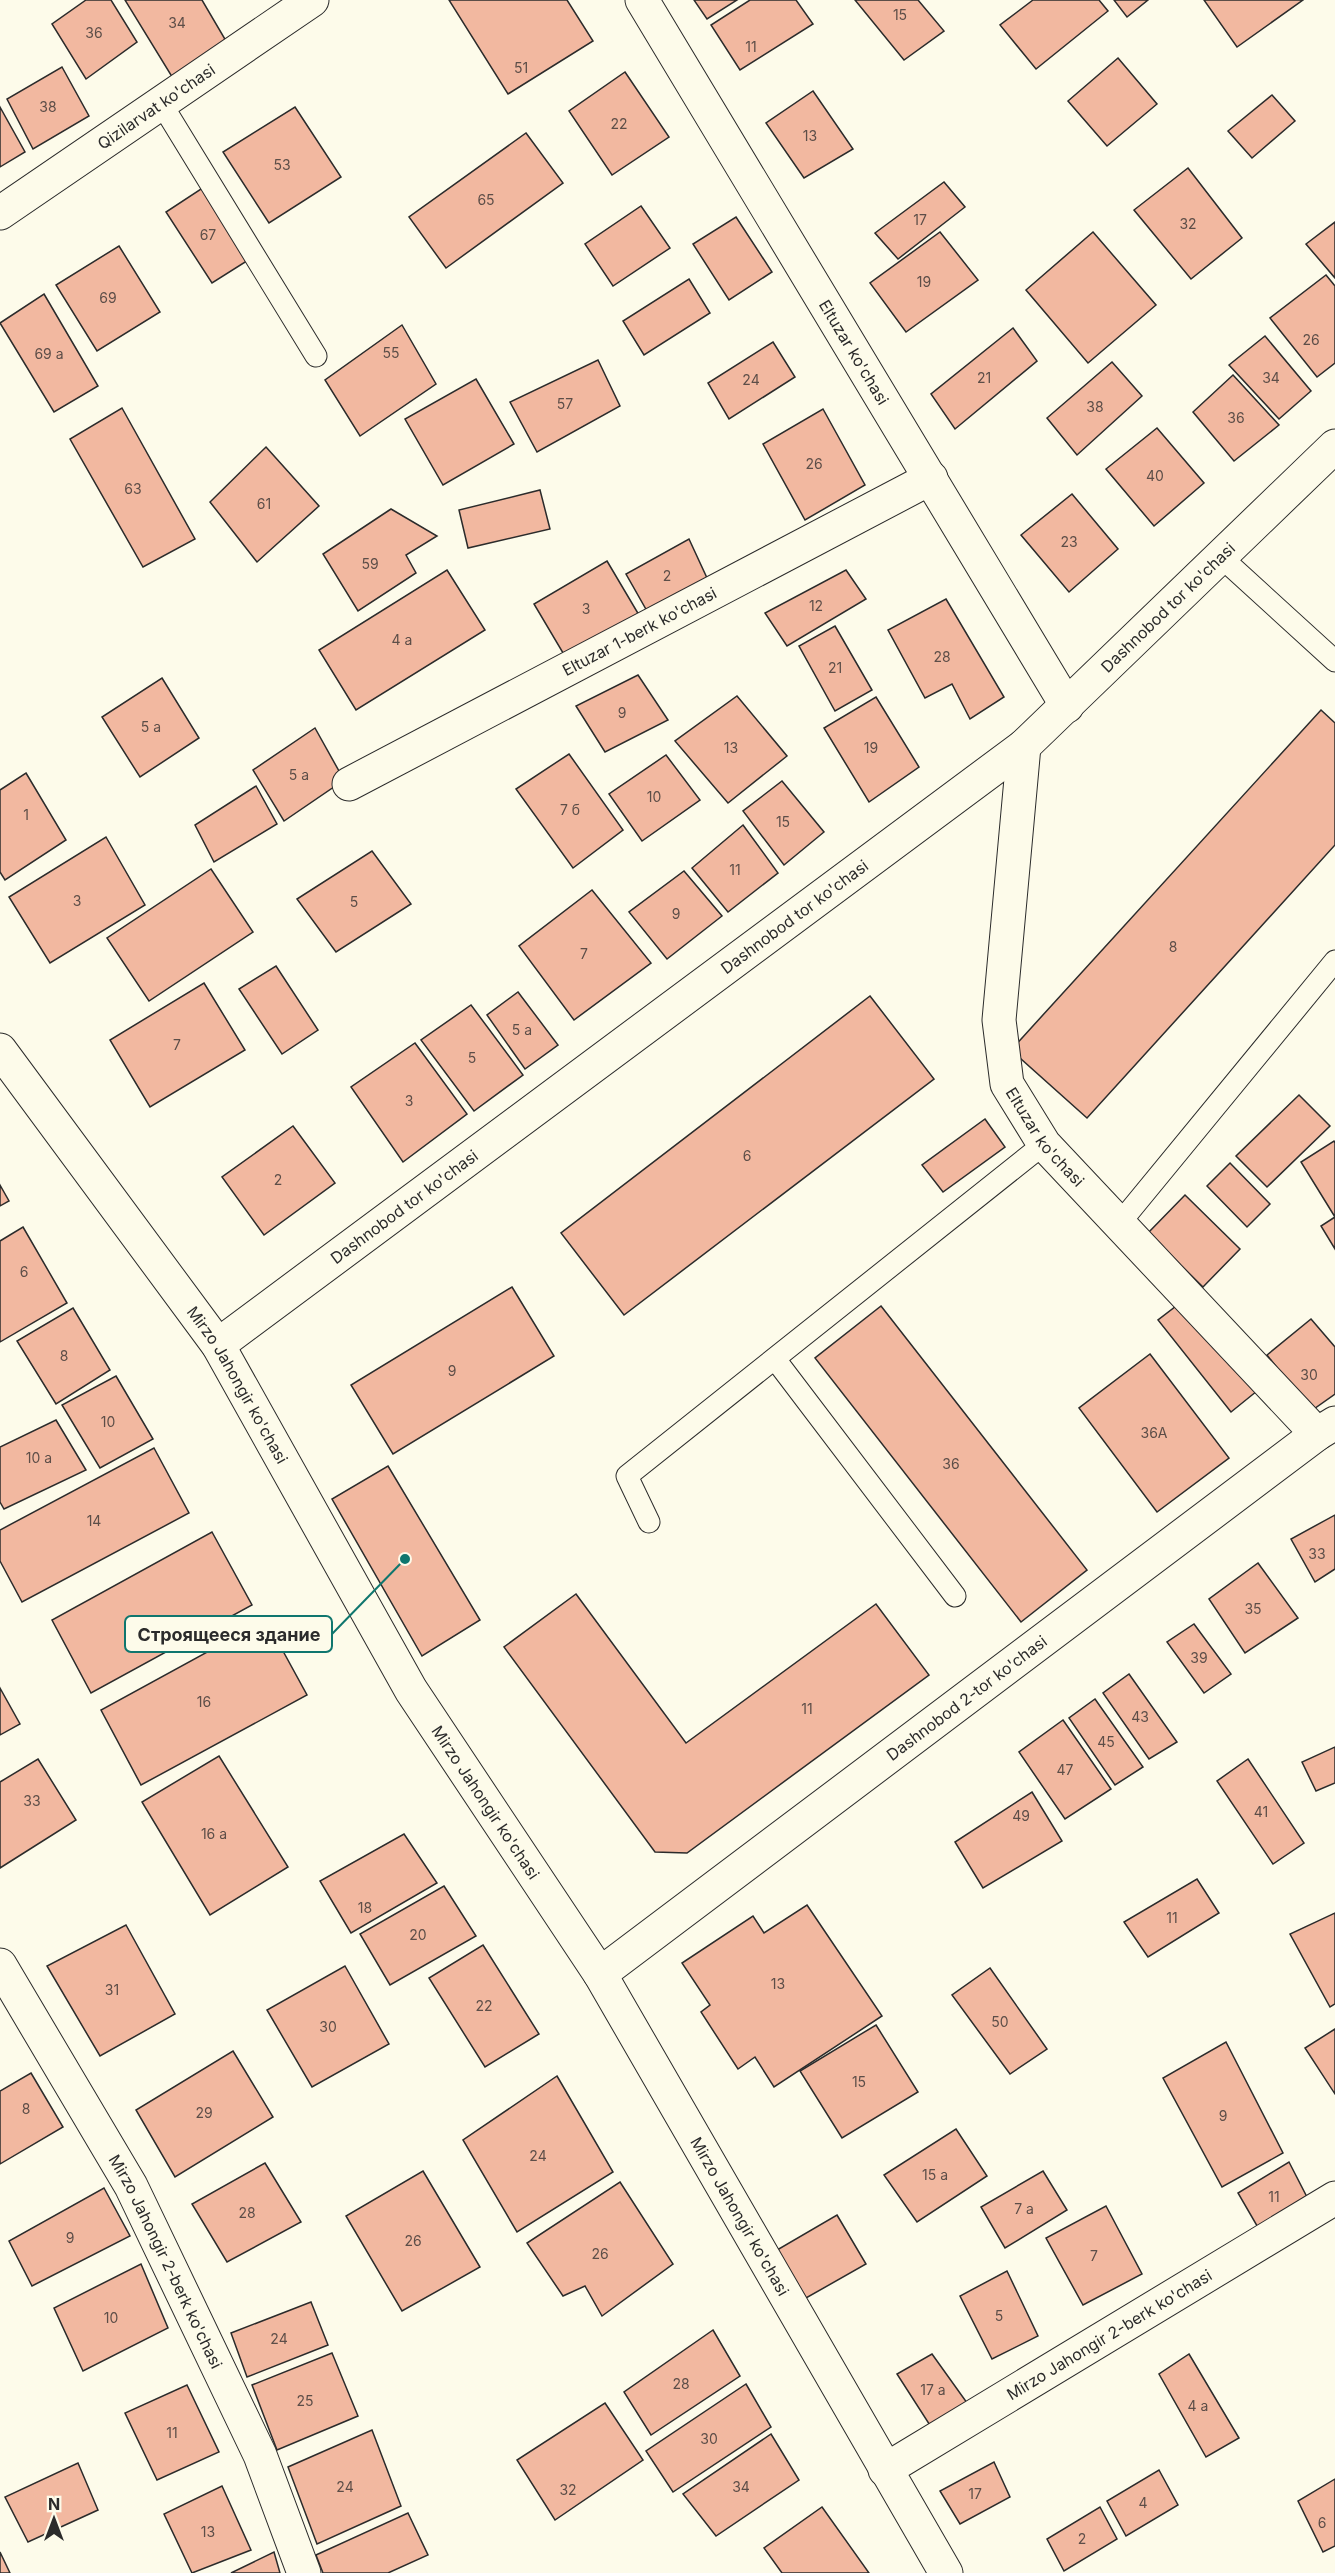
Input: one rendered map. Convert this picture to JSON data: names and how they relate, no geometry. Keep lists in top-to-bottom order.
{
  "streets": {
    "street": [
      "Qizilarvat ko'chasi",
      "Eltuzar ko'chasi",
      "Dashnobod tor ko'chasi",
      "Eltuzar 1-berk ko'chasi",
      "Mirzo Jahongir ko'chasi",
      "Dashnobod 2-tor ko'chasi",
      "Mirzo Jahongir 2-berk ko'chasi"
    ]
  },
  "crossings": [
    ["Eltuzar ko'chasi", "Dashnobod tor ko'chasi"],
    ["Eltuzar ko'chasi", "Eltuzar 1-berk ko'chasi"],
    ["Eltuzar ko'chasi", "Dashnobod 2-tor ko'chasi"],
    ["Dashnobod tor ko'chasi", "Mirzo Jahongir ko'chasi"],
    ["Mirzo Jahongir ko'chasi", "Dashnobod 2-tor ko'chasi"],
    ["Mirzo Jahongir ko'chasi", "Mirzo Jahongir 2-berk ko'chasi"]
  ],
  "places": ["Строящееся здание"],
  "house_numbers": [
    "15",
    "34",
    "36",
    "11",
    "51",
    "38",
    "22",
    "13",
    "53",
    "65",
    "17",
    "32",
    "67",
    "19",
    "69",
    "26",
    "55",
    "69 а",
    "21",
    "34",
    "24",
    "57",
    "38",
    "36",
    "26",
    "40",
    "63",
    "61",
    "23",
    "59",
    "2",
    "12",
    "3",
    "4 а",
    "28",
    "21",
    "9",
    "5 а",
    "13",
    "19",
    "5 а",
    "10",
    "7 б",
    "1",
    "15",
    "11",
    "3",
    "5",
    "9",
    "8",
    "7",
    "5 а",
    "7",
    "5",
    "3",
    "6",
    "2",
    "6",
    "8",
    "9",
    "30",
    "10",
    "36А",
    "10 а",
    "36",
    "14",
    "33",
    "35",
    "39",
    "16",
    "11",
    "43",
    "45",
    "47",
    "33",
    "41",
    "49",
    "16 а",
    "18",
    "11",
    "20",
    "13",
    "31",
    "22",
    "50",
    "30",
    "15",
    "8",
    "29",
    "9",
    "24",
    "15 а",
    "11",
    "7 а",
    "28",
    "9",
    "26",
    "26",
    "7",
    "5",
    "10",
    "24",
    "28",
    "17 а",
    "25",
    "4 а",
    "11",
    "30",
    "24",
    "34",
    "32",
    "17",
    "4",
    "6",
    "13",
    "2"
  ],
  "north": "top"
}
